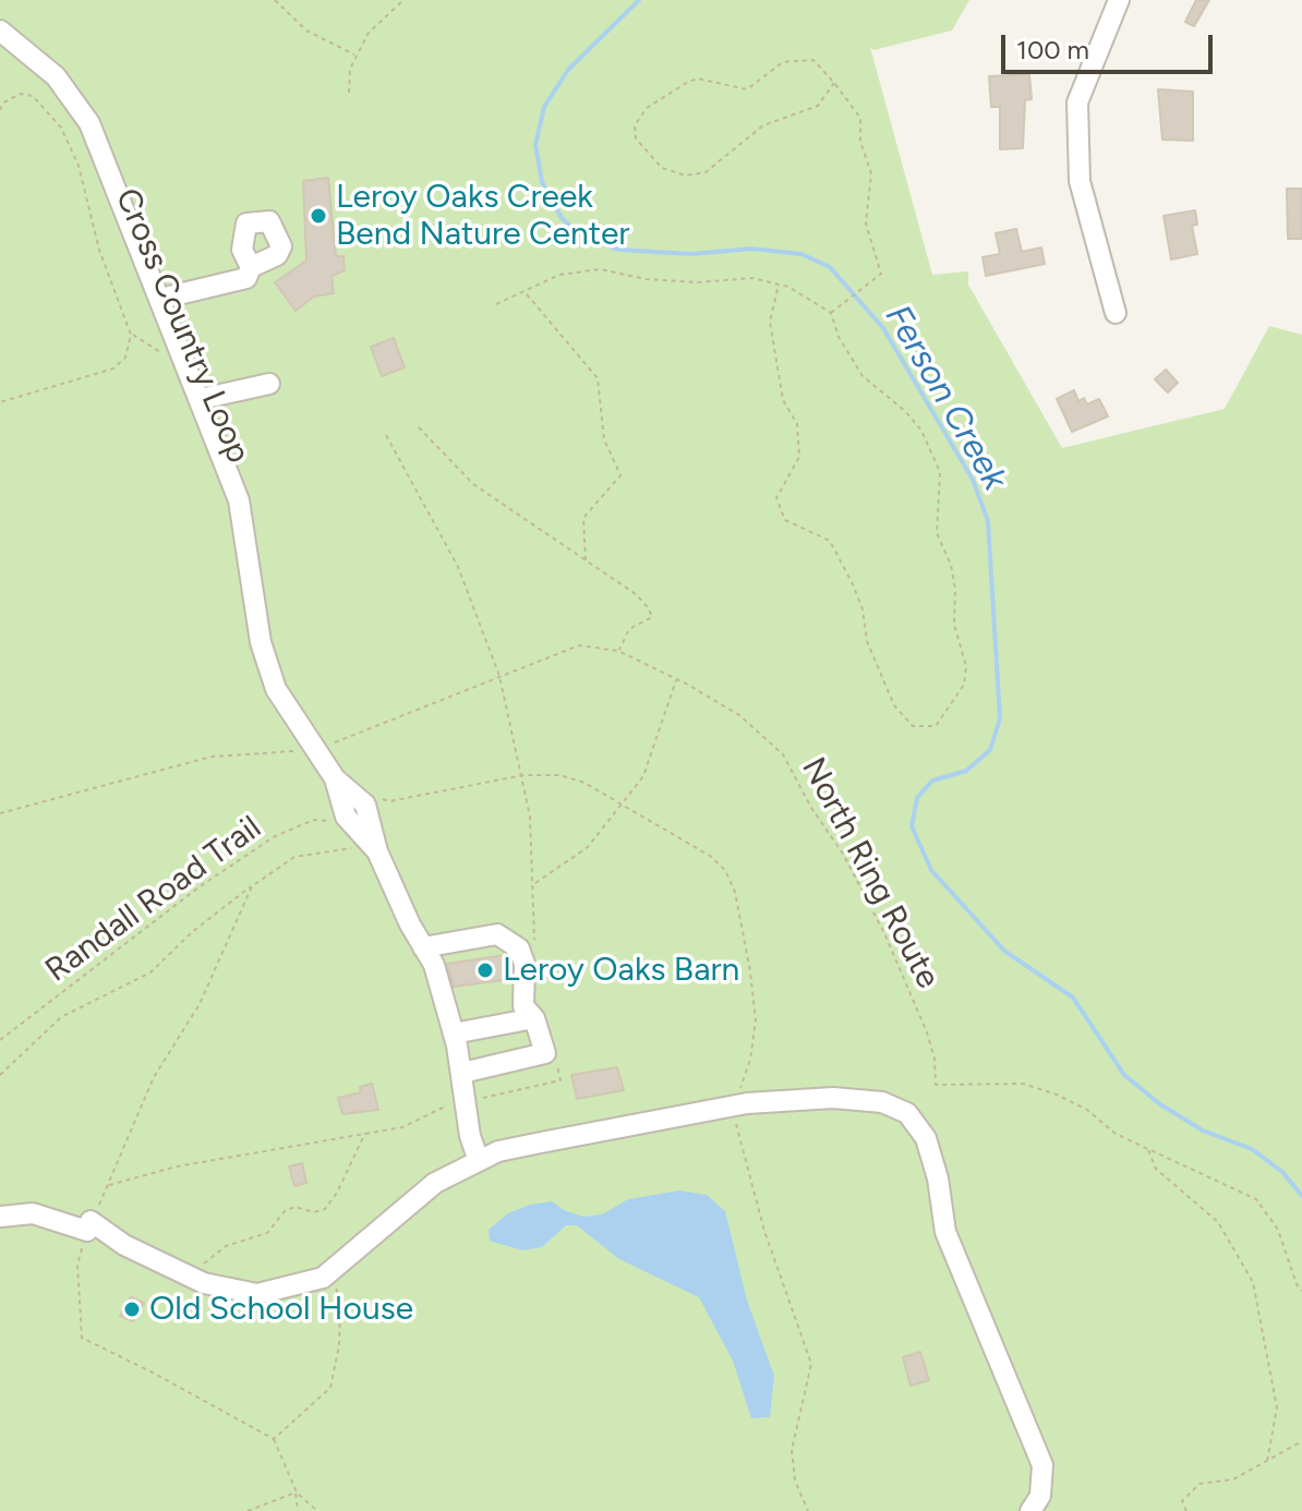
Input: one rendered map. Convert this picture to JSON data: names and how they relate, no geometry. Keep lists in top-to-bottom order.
{
  "streets": {
    "path": ["North Ring Route", "Randall Road Trail"]
  },
  "water": ["Ferson Creek"],
  "places": ["Leroy Oaks Creek Bend Nature Center", "Leroy Oaks Barn", "Old School House"],
  "scale_bar": "100 m"
}
